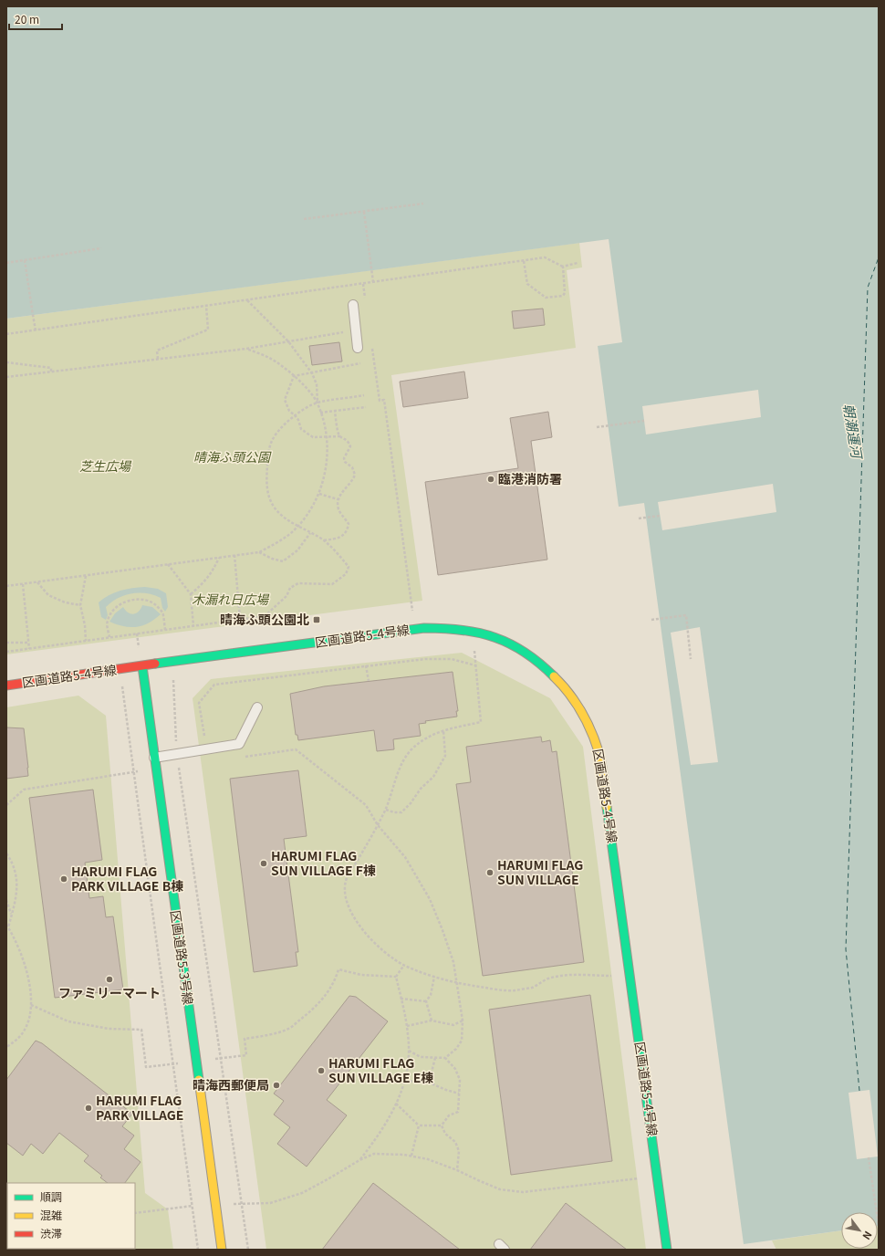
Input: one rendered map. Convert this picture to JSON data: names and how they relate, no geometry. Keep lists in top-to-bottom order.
{
  "streets": {
    "street": ["区画道路5-4号線", "区画道路5-3号線"]
  },
  "crossings": [
    ["区画道路5-4号線", "区画道路5-3号線"]
  ],
  "water": ["朝潮運河"],
  "parks": ["晴海ふ頭公園", "芝生広場", "木漏れ日広場"],
  "places": {
    "other": [
      "臨港消防署",
      "HARUMI FLAG SUN VILLAGE F棟",
      "HARUMI FLAG SUN VILLAGE",
      "HARUMI FLAG PARK VILLAGE B棟",
      "ファミリーマート",
      "HARUMI FLAG SUN VILLAGE E棟",
      "晴海西郵便局",
      "HARUMI FLAG PARK VILLAGE"
    ],
    "transit": ["晴海ふ頭公園北"]
  },
  "legend": ["順調", "混雑", "渋滞"],
  "scale_bar": "20 m",
  "north": "bottom right"
}
